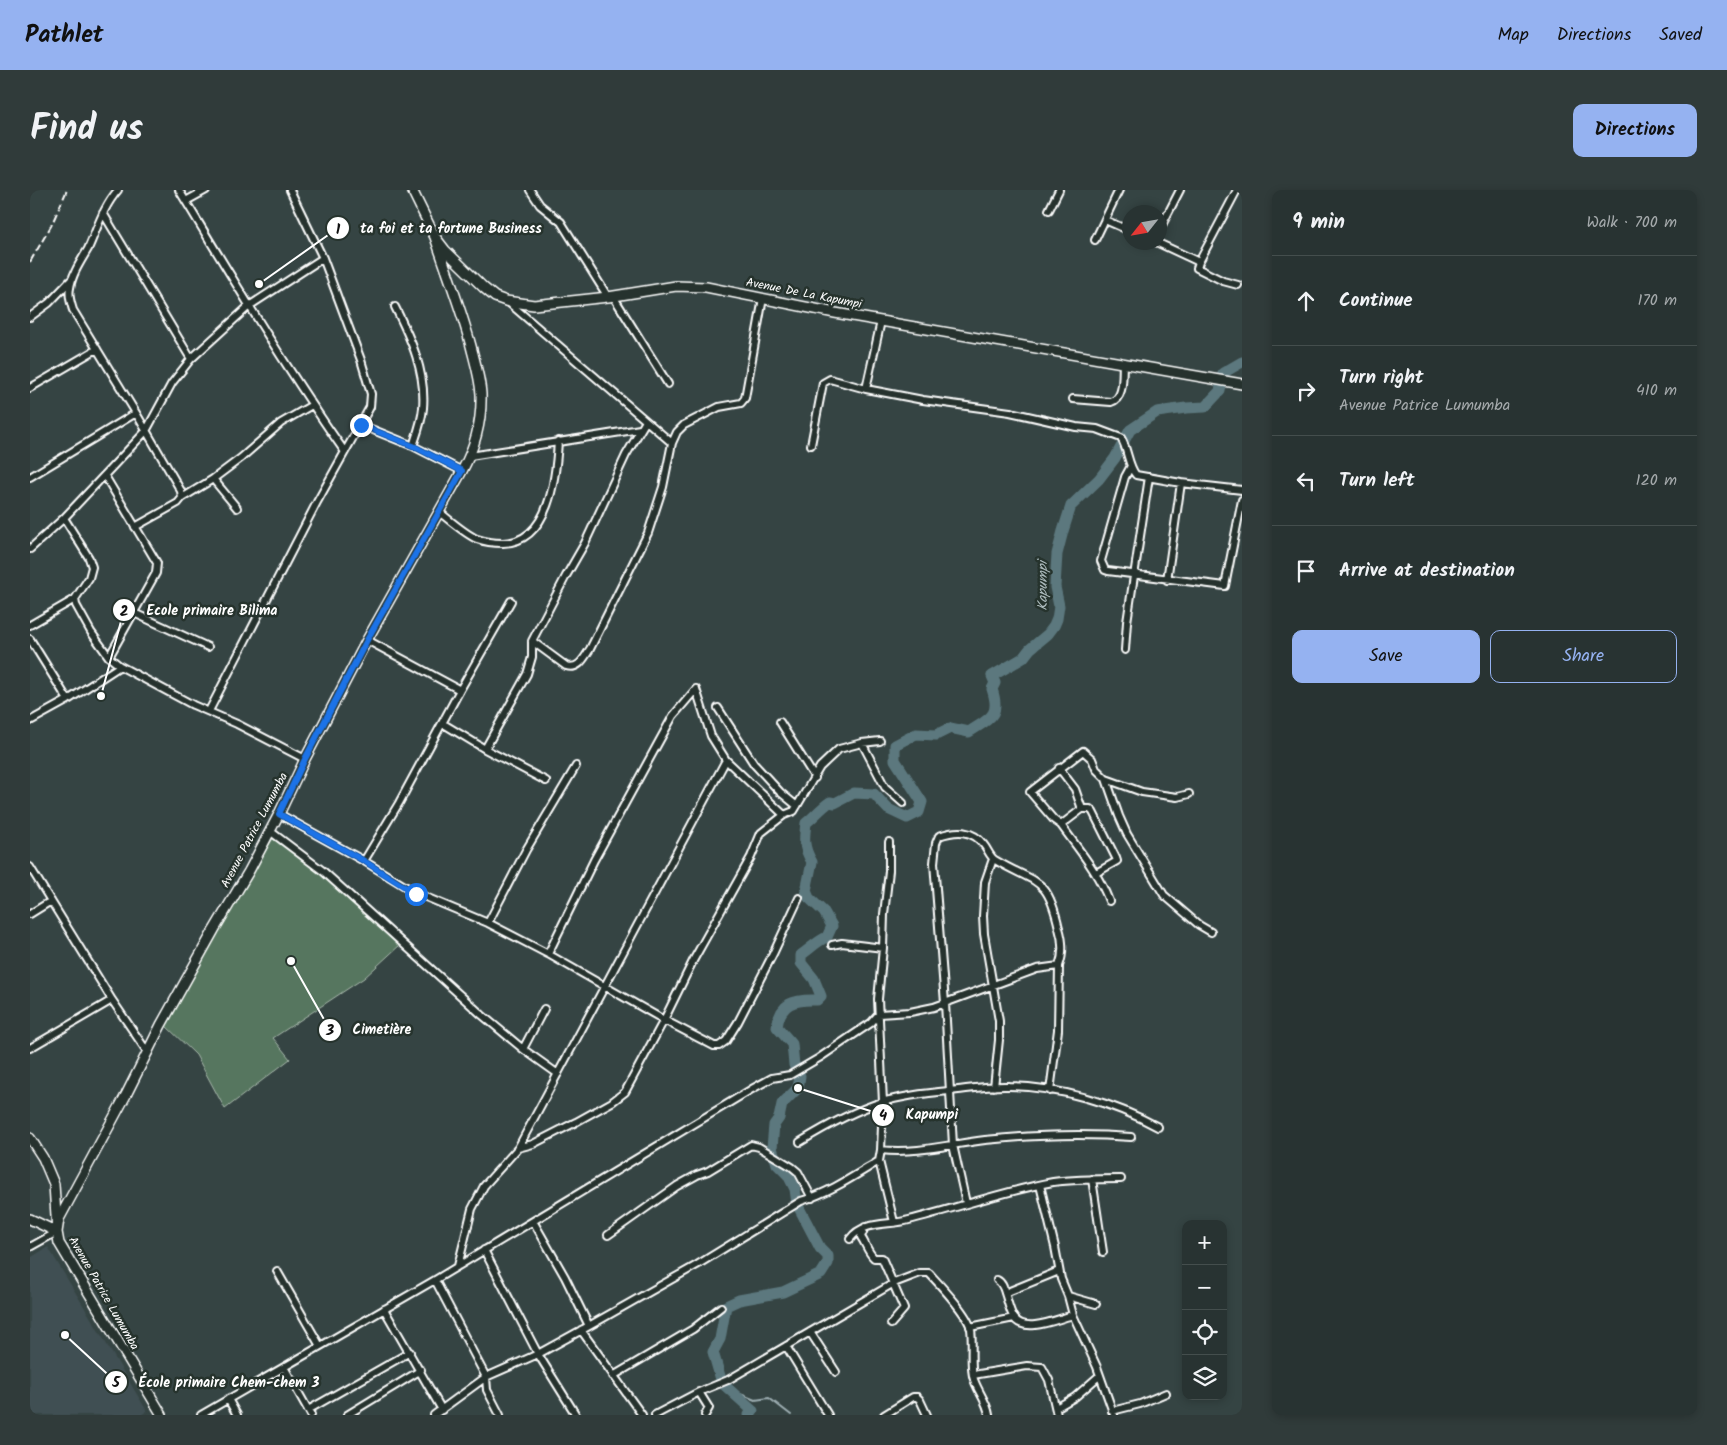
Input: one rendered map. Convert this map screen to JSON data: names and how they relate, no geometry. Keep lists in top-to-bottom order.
{
  "streets": {
    "street": ["Avenue De La Kapumpi", "Avenue Patrice Lumumba"]
  },
  "crossings": [
    ["Avenue De La Kapumpi", "Avenue Patrice Lumumba"]
  ],
  "water": ["Kapumpi"],
  "places": [
    "ta foi et ta fortune Business",
    "Ecole primaire Bilima",
    "Cimetière",
    "Kapumpi",
    "École primaire Chem-chem 3"
  ],
  "north": "bottom left",
  "page": {
    "header": "Pathlet",
    "nav": ["Map", "Directions", "Saved"],
    "title": "Find us",
    "buttons": [
      "Directions",
      ["Save", "Share"]
    ],
    "heading": ["9 min", "Walk · 700 m"],
    "list": [
      ["Continue", "170 m"],
      ["Turn right", "Avenue Patrice Lumumba", "410 m"],
      ["Turn left", "120 m"],
      "Arrive at destination"
    ],
    "map_buttons": ["+", "−"]
  }
}
